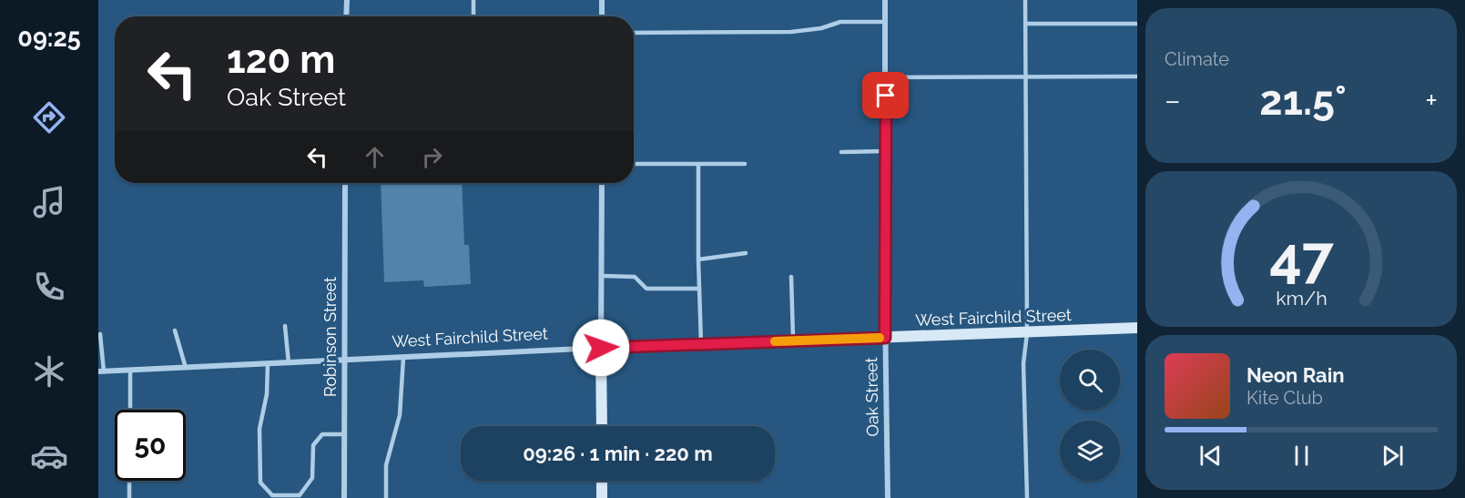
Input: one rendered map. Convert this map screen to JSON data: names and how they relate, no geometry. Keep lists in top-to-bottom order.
{
  "streets": {
    "main road": ["West Fairchild Street"],
    "street": ["Robinson Street", "Oak Street"]
  },
  "crossings": [
    ["West Fairchild Street", "Robinson Street"],
    ["West Fairchild Street", "Oak Street"]
  ],
  "page": {
    "tabs": "09:25",
    "tile": "Climate",
    "turn": ["120 m", "Oak Street"],
    "heat": ["−", "21.5°", "+"],
    "song": ["Neon Rain", "Kite Club"],
    "limit": "50",
    "trip": "09:26 · 1 min · 220 m",
    "gauge": ["47", "km/h"]
  }
}
